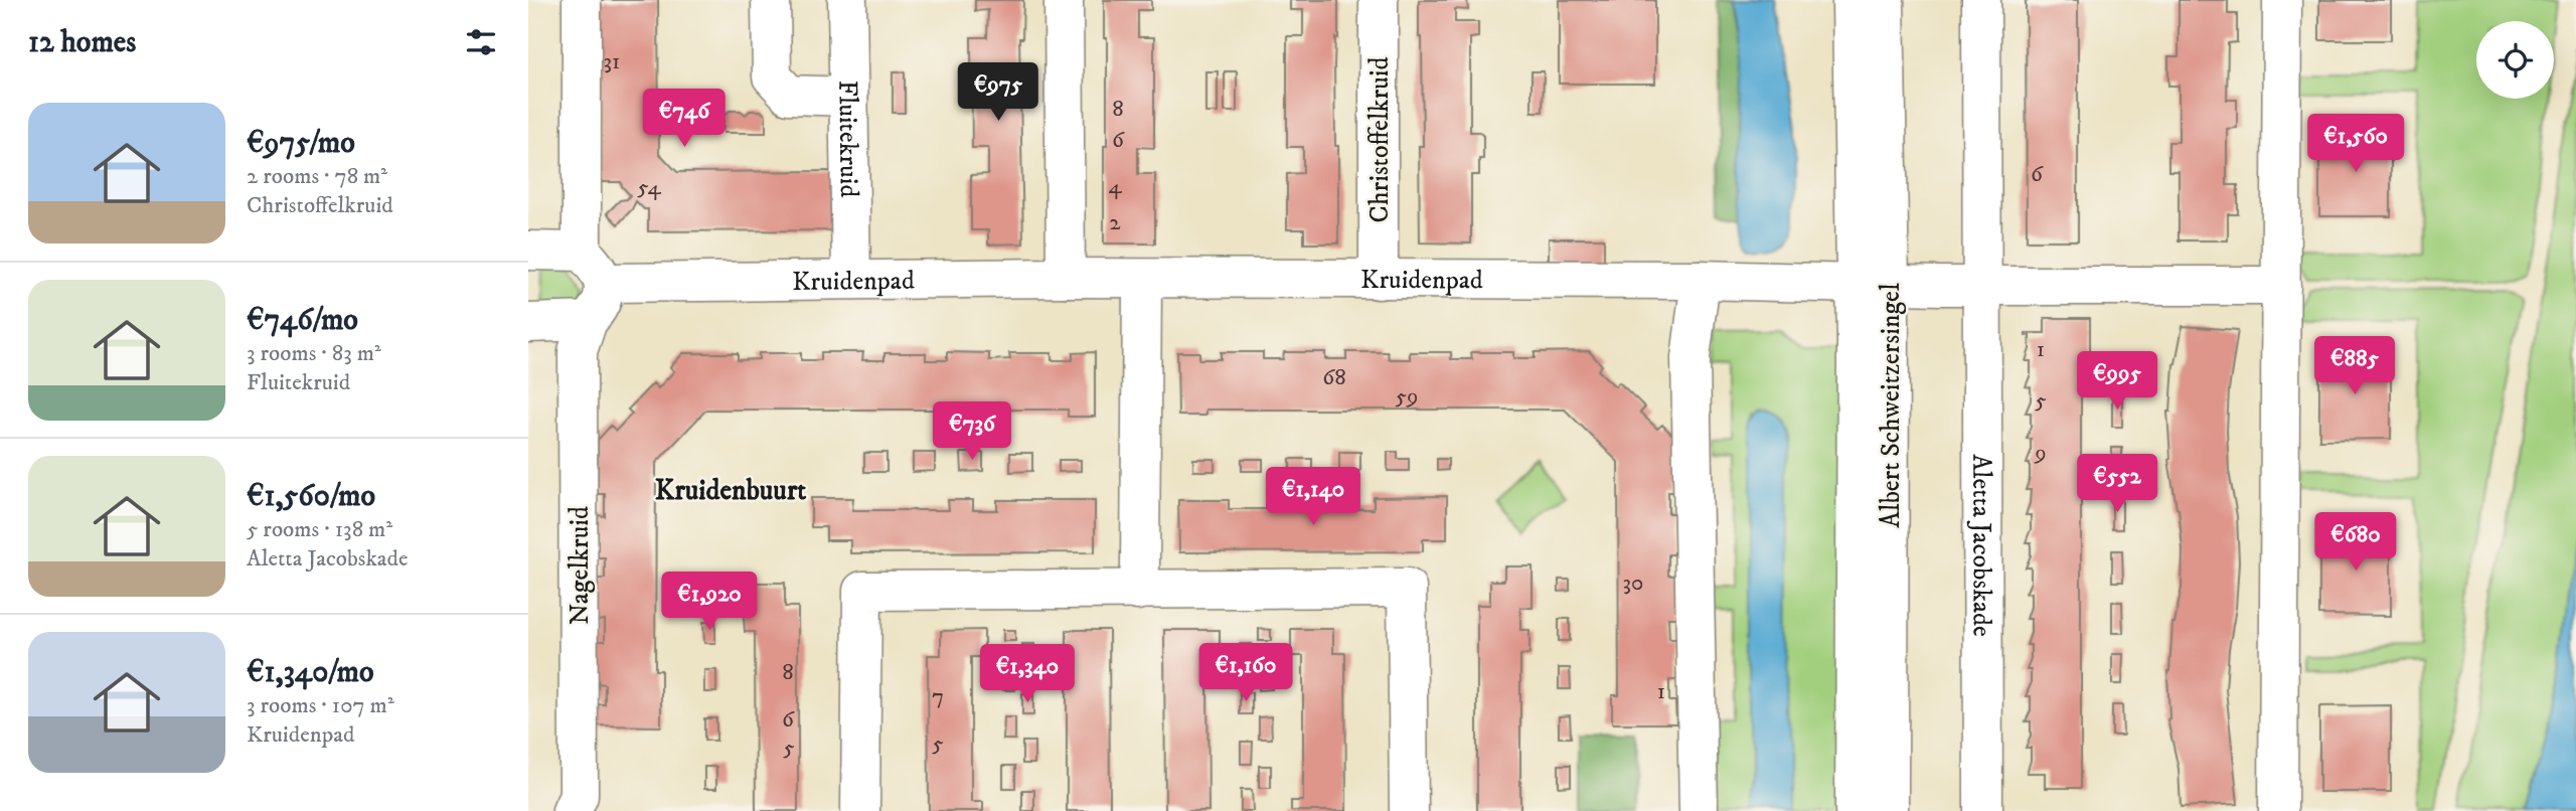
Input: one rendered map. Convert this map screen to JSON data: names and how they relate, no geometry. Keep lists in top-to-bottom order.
{
  "streets": {
    "street": [
      "Fluitekruid",
      "Christoffelkruid",
      "Kruidenpad",
      "Albert Schweitzersingel",
      "Aletta Jacobskade",
      "Nagelkruid"
    ]
  },
  "crossings": [
    ["Fluitekruid", "Kruidenpad"],
    ["Christoffelkruid", "Kruidenpad"],
    ["Kruidenpad", "Albert Schweitzersingel"],
    ["Kruidenpad", "Nagelkruid"]
  ],
  "districts": ["Kruidenbuurt"],
  "house_numbers": [
    "31",
    "8",
    "6",
    "6",
    "4",
    "54",
    "2",
    "1",
    "68",
    "59",
    "5",
    "9",
    "30",
    "8",
    "1",
    "7",
    "6",
    "5",
    "5"
  ],
  "page": {
    "heading": "12 homes",
    "price": [
      "€975",
      "€746",
      "€1,560",
      "€885",
      "€995",
      "€736",
      "€552",
      "€1,140",
      "€680",
      "€1,920",
      "€1,160",
      "€1,340"
    ],
    "list": [
      {
        "name": "€975/mo",
        "note": "2 rooms · 78 m² · Christoffelkruid"
      },
      {
        "name": "€746/mo",
        "note": "3 rooms · 83 m² · Fluitekruid"
      },
      {
        "name": "€1,560/mo",
        "note": "5 rooms · 138 m² · Aletta Jacobskade"
      },
      {
        "name": "€1,340/mo",
        "note": "3 rooms · 107 m² · Kruidenpad"
      }
    ]
  }
}
